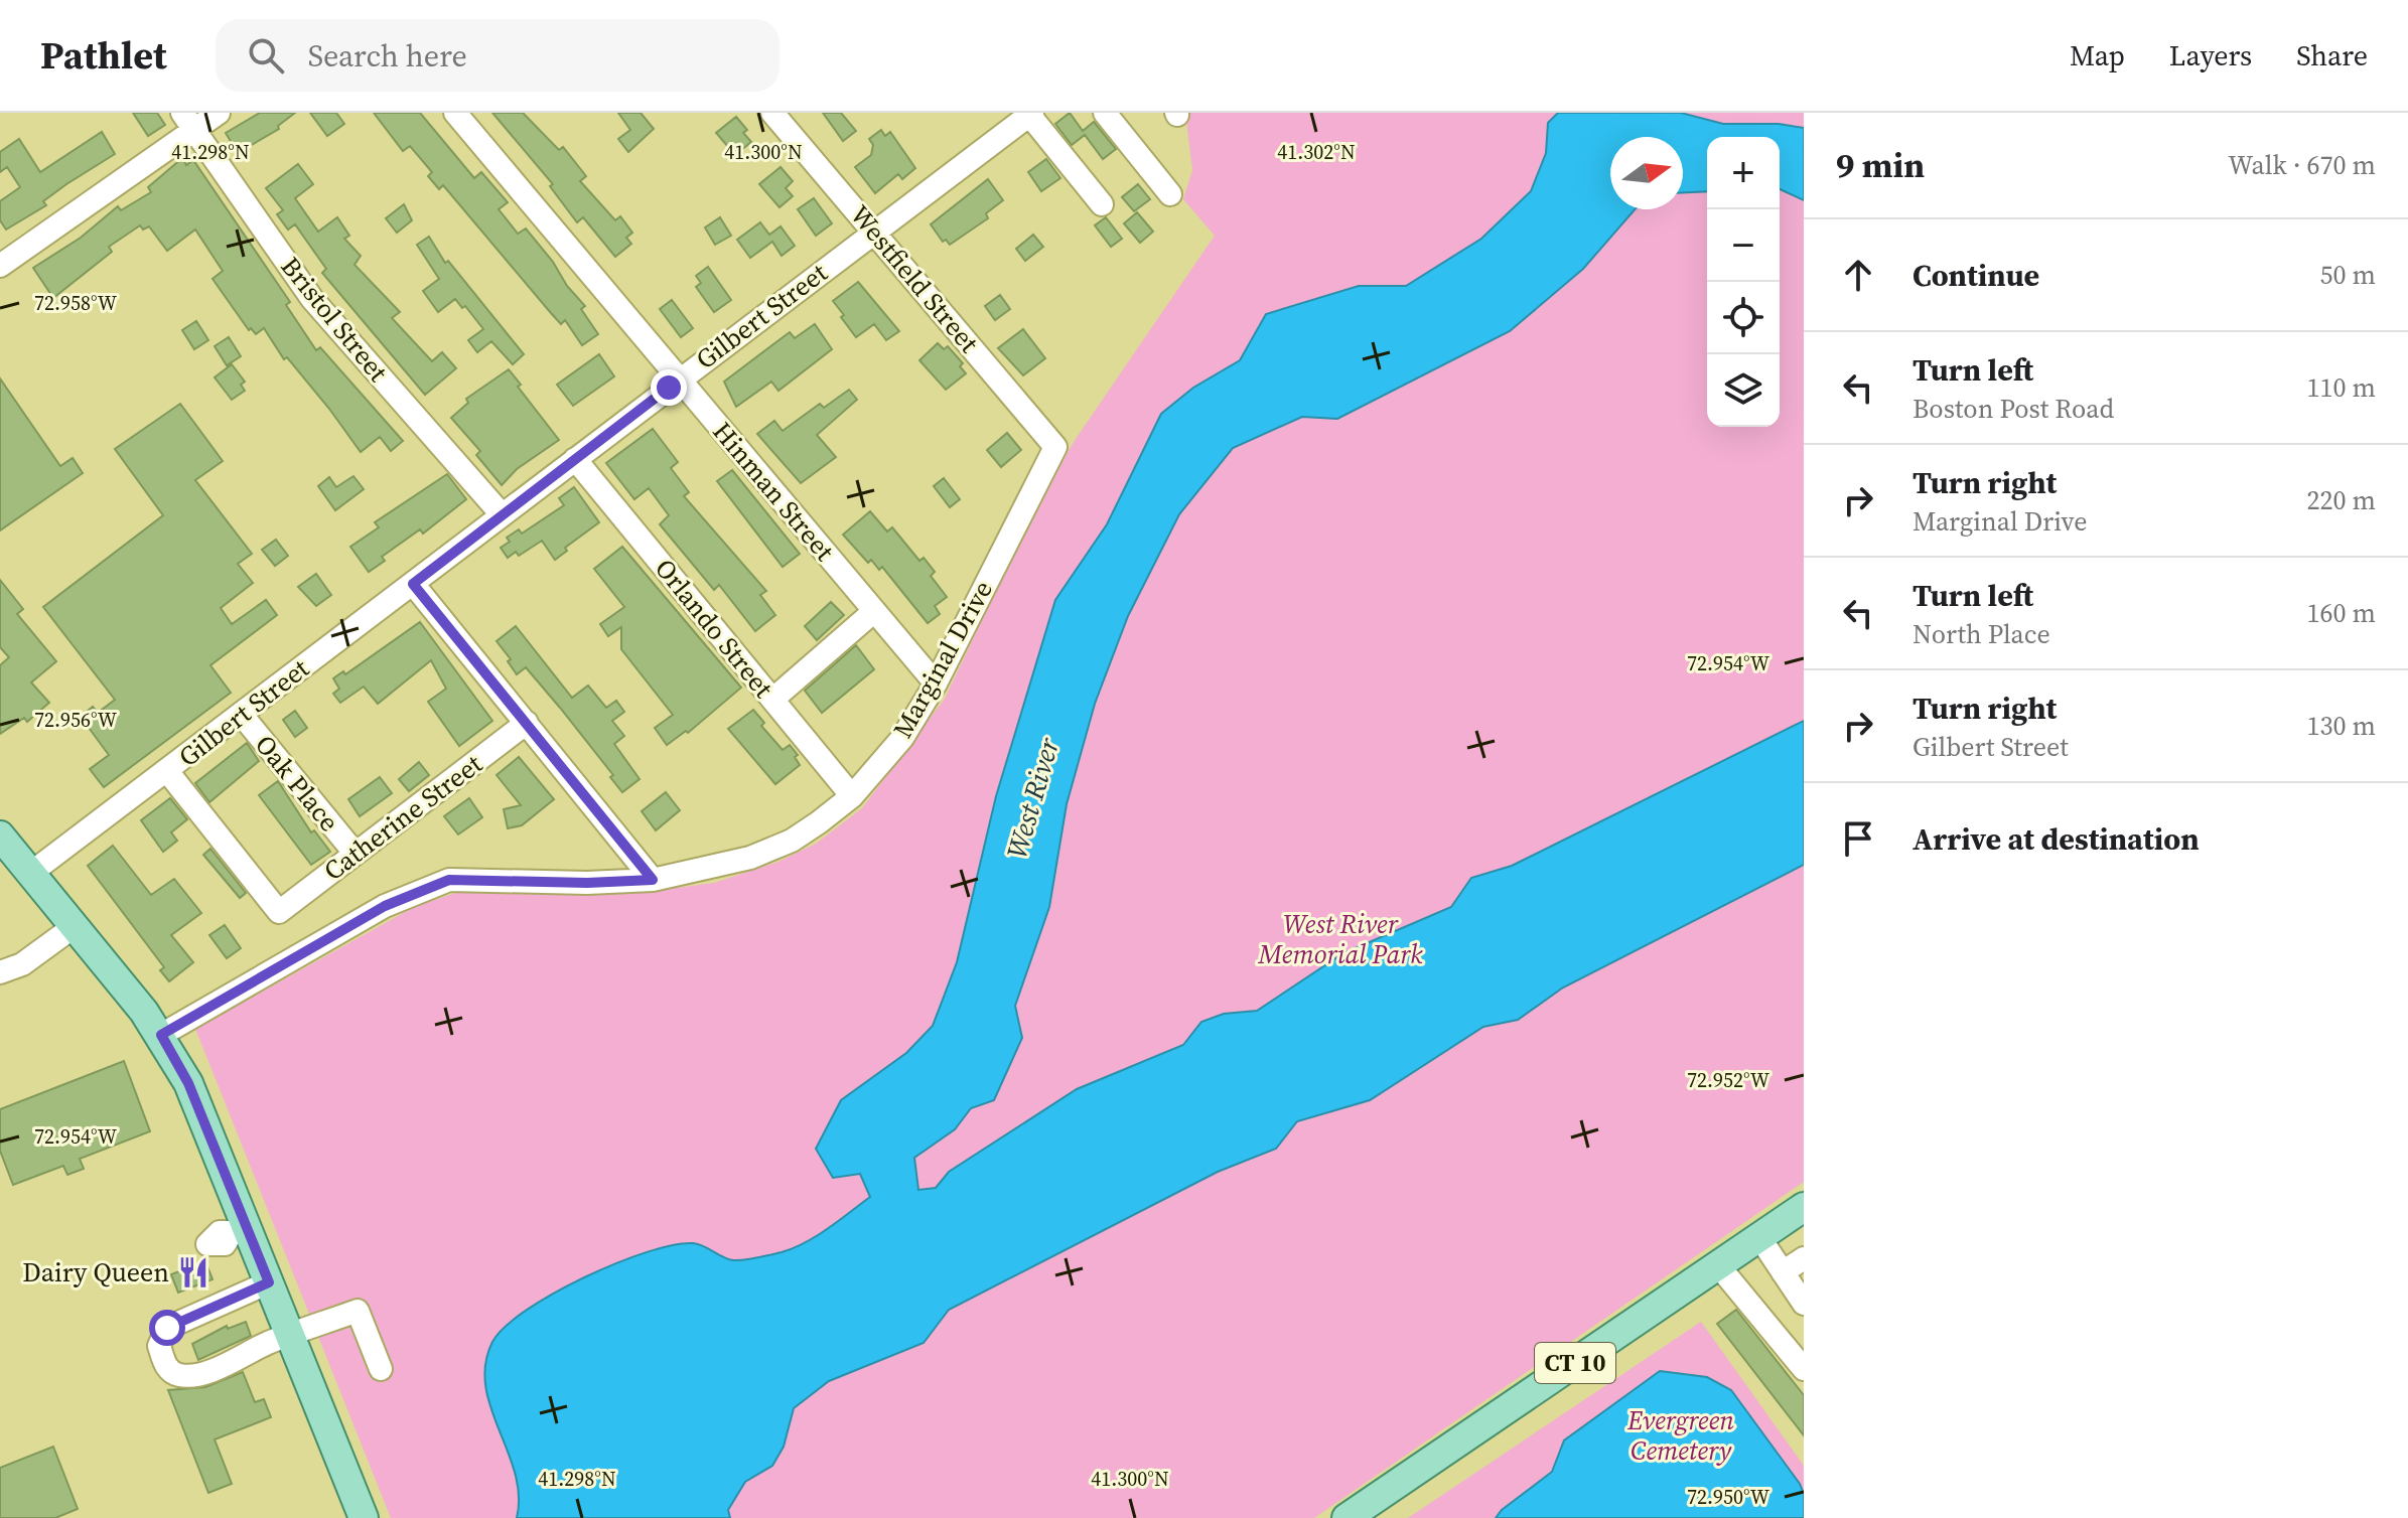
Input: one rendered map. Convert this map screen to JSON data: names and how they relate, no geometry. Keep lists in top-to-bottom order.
{
  "streets": {
    "main road": ["CT 10"],
    "street": [
      "Westfield Street",
      "Gilbert Street",
      "Bristol Street",
      "Hinman Street",
      "Orlando Street",
      "Marginal Drive",
      "Oak Place",
      "Catherine Street"
    ]
  },
  "crossings": [
    ["Westfield Street", "Gilbert Street"],
    ["Westfield Street", "Marginal Drive"],
    ["Gilbert Street", "Bristol Street"],
    ["Gilbert Street", "Hinman Street"],
    ["Gilbert Street", "Orlando Street"],
    ["Gilbert Street", "Oak Place"],
    ["Gilbert Street", "Catherine Street"],
    ["Hinman Street", "Marginal Drive"],
    ["Orlando Street", "Marginal Drive"],
    ["Oak Place", "Catherine Street"]
  ],
  "water": ["West River"],
  "parks": ["West River Memorial Park", "Evergreen Cemetery"],
  "places": {
    "restaurant": ["Dairy Queen"]
  },
  "north": "right",
  "page": {
    "header": "Pathlet",
    "search": "Search here",
    "nav": ["Map", "Layers", "Share"],
    "heading": ["9 min", "Walk · 670 m"],
    "map_buttons": ["+", "−"],
    "list": [
      ["Continue", "50 m"],
      ["Turn left", "Boston Post Road", "110 m"],
      ["Turn right", "Marginal Drive", "220 m"],
      ["Turn left", "North Place", "160 m"],
      ["Turn right", "Gilbert Street", "130 m"],
      "Arrive at destination"
    ]
  },
  "coordinates": [
    "41.298°N",
    "41.300°N",
    "41.302°N",
    "72.958°W",
    "72.954°W",
    "72.956°W",
    "72.952°W",
    "72.950°W"
  ]
}
